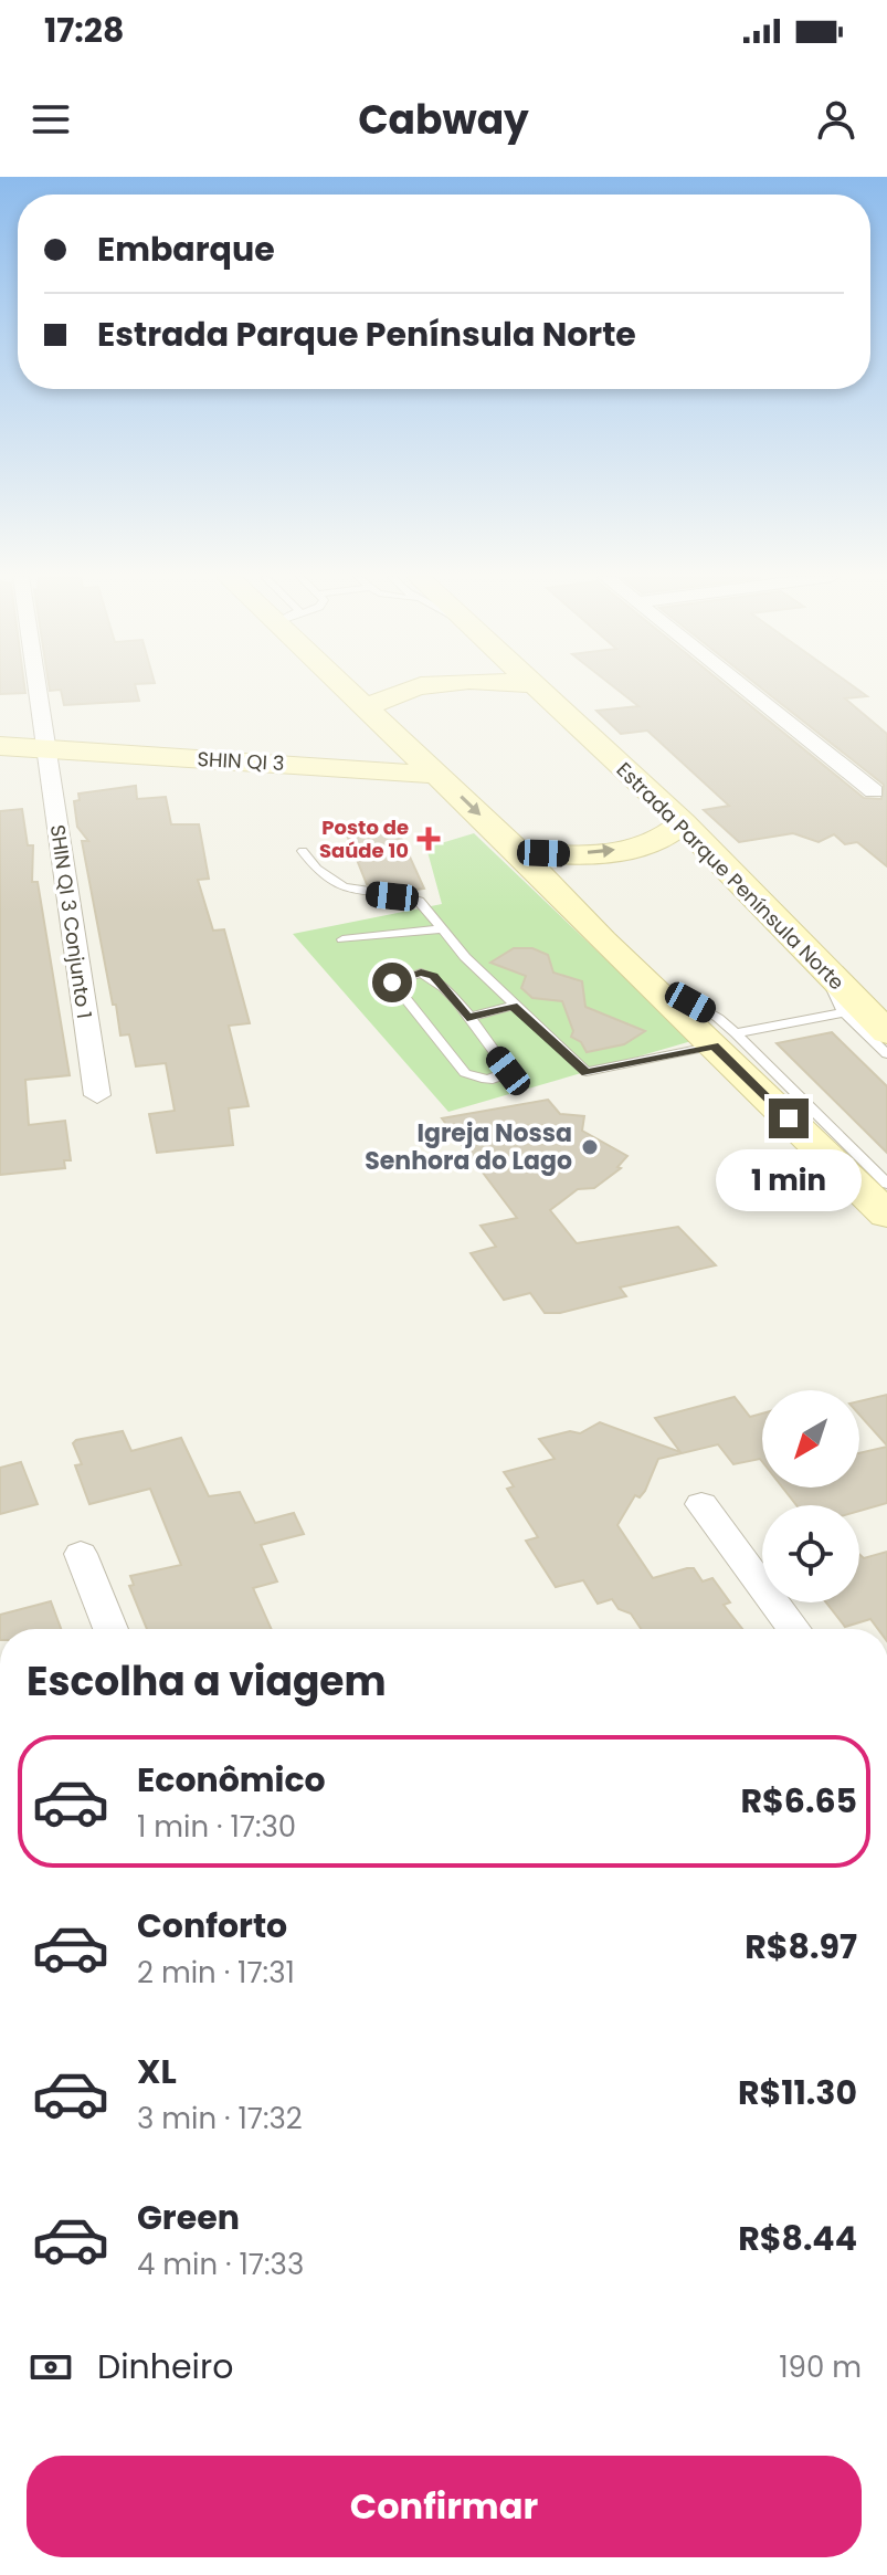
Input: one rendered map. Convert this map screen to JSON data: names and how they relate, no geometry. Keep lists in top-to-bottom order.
{
  "streets": {
    "main road": ["SHIN QI 3", "Estrada Parque Península Norte"],
    "street": ["SHIN QI 3 Conjunto 1"]
  },
  "crossings": [
    ["SHIN QI 3", "SHIN QI 3 Conjunto 1"]
  ],
  "places": {
    "health": ["Posto de Saúde 10"],
    "other": ["Igreja Nossa Senhora do Lago"]
  },
  "north": "bottom left",
  "page": {
    "status": "17:28",
    "header": "Cabway",
    "banner": ["Embarque", "Estrada Parque Península Norte"],
    "bubble": "1 min",
    "heading": "Escolha a viagem",
    "list": [
      {
        "name": "Econômico",
        "note": "1 min · 17:30",
        "value": "R$6.65"
      },
      {
        "name": "Conforto",
        "note": "2 min · 17:31",
        "value": "R$8.97"
      },
      {
        "name": "XL",
        "note": "3 min · 17:32",
        "value": "R$11.30"
      },
      {
        "name": "Green",
        "note": "4 min · 17:33",
        "value": "R$8.44"
      }
    ],
    "pay": ["Dinheiro", "190 m"],
    "buttons": "Confirmar"
  }
}
